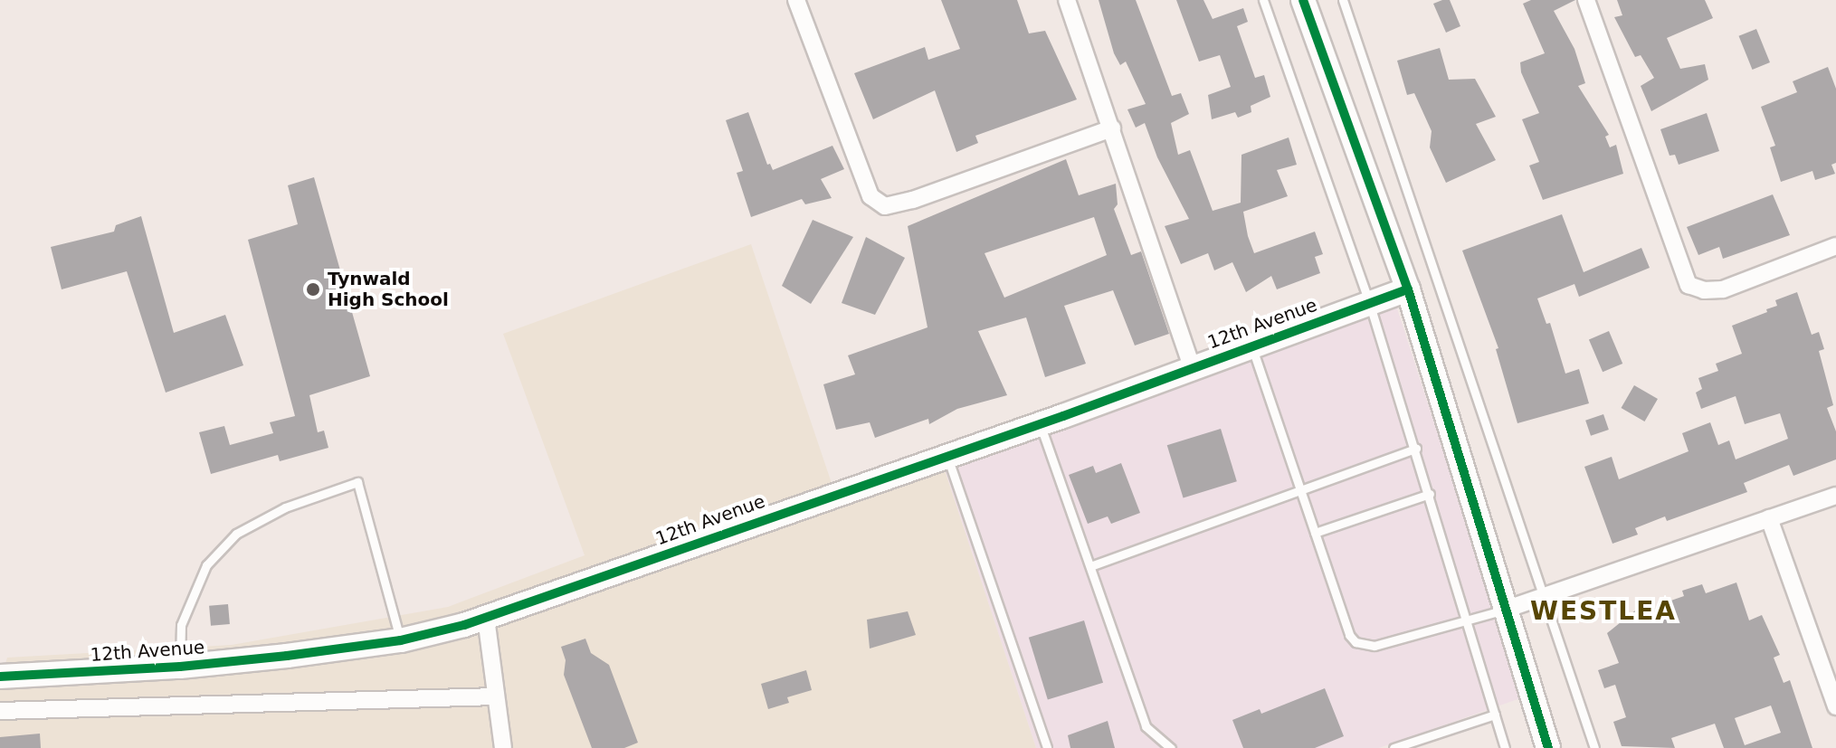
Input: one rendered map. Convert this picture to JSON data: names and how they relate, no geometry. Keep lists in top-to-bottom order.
{
  "streets": {
    "street": ["12th Avenue"]
  },
  "districts": ["WESTLEA"],
  "places": ["Tynwald High School"]
}
